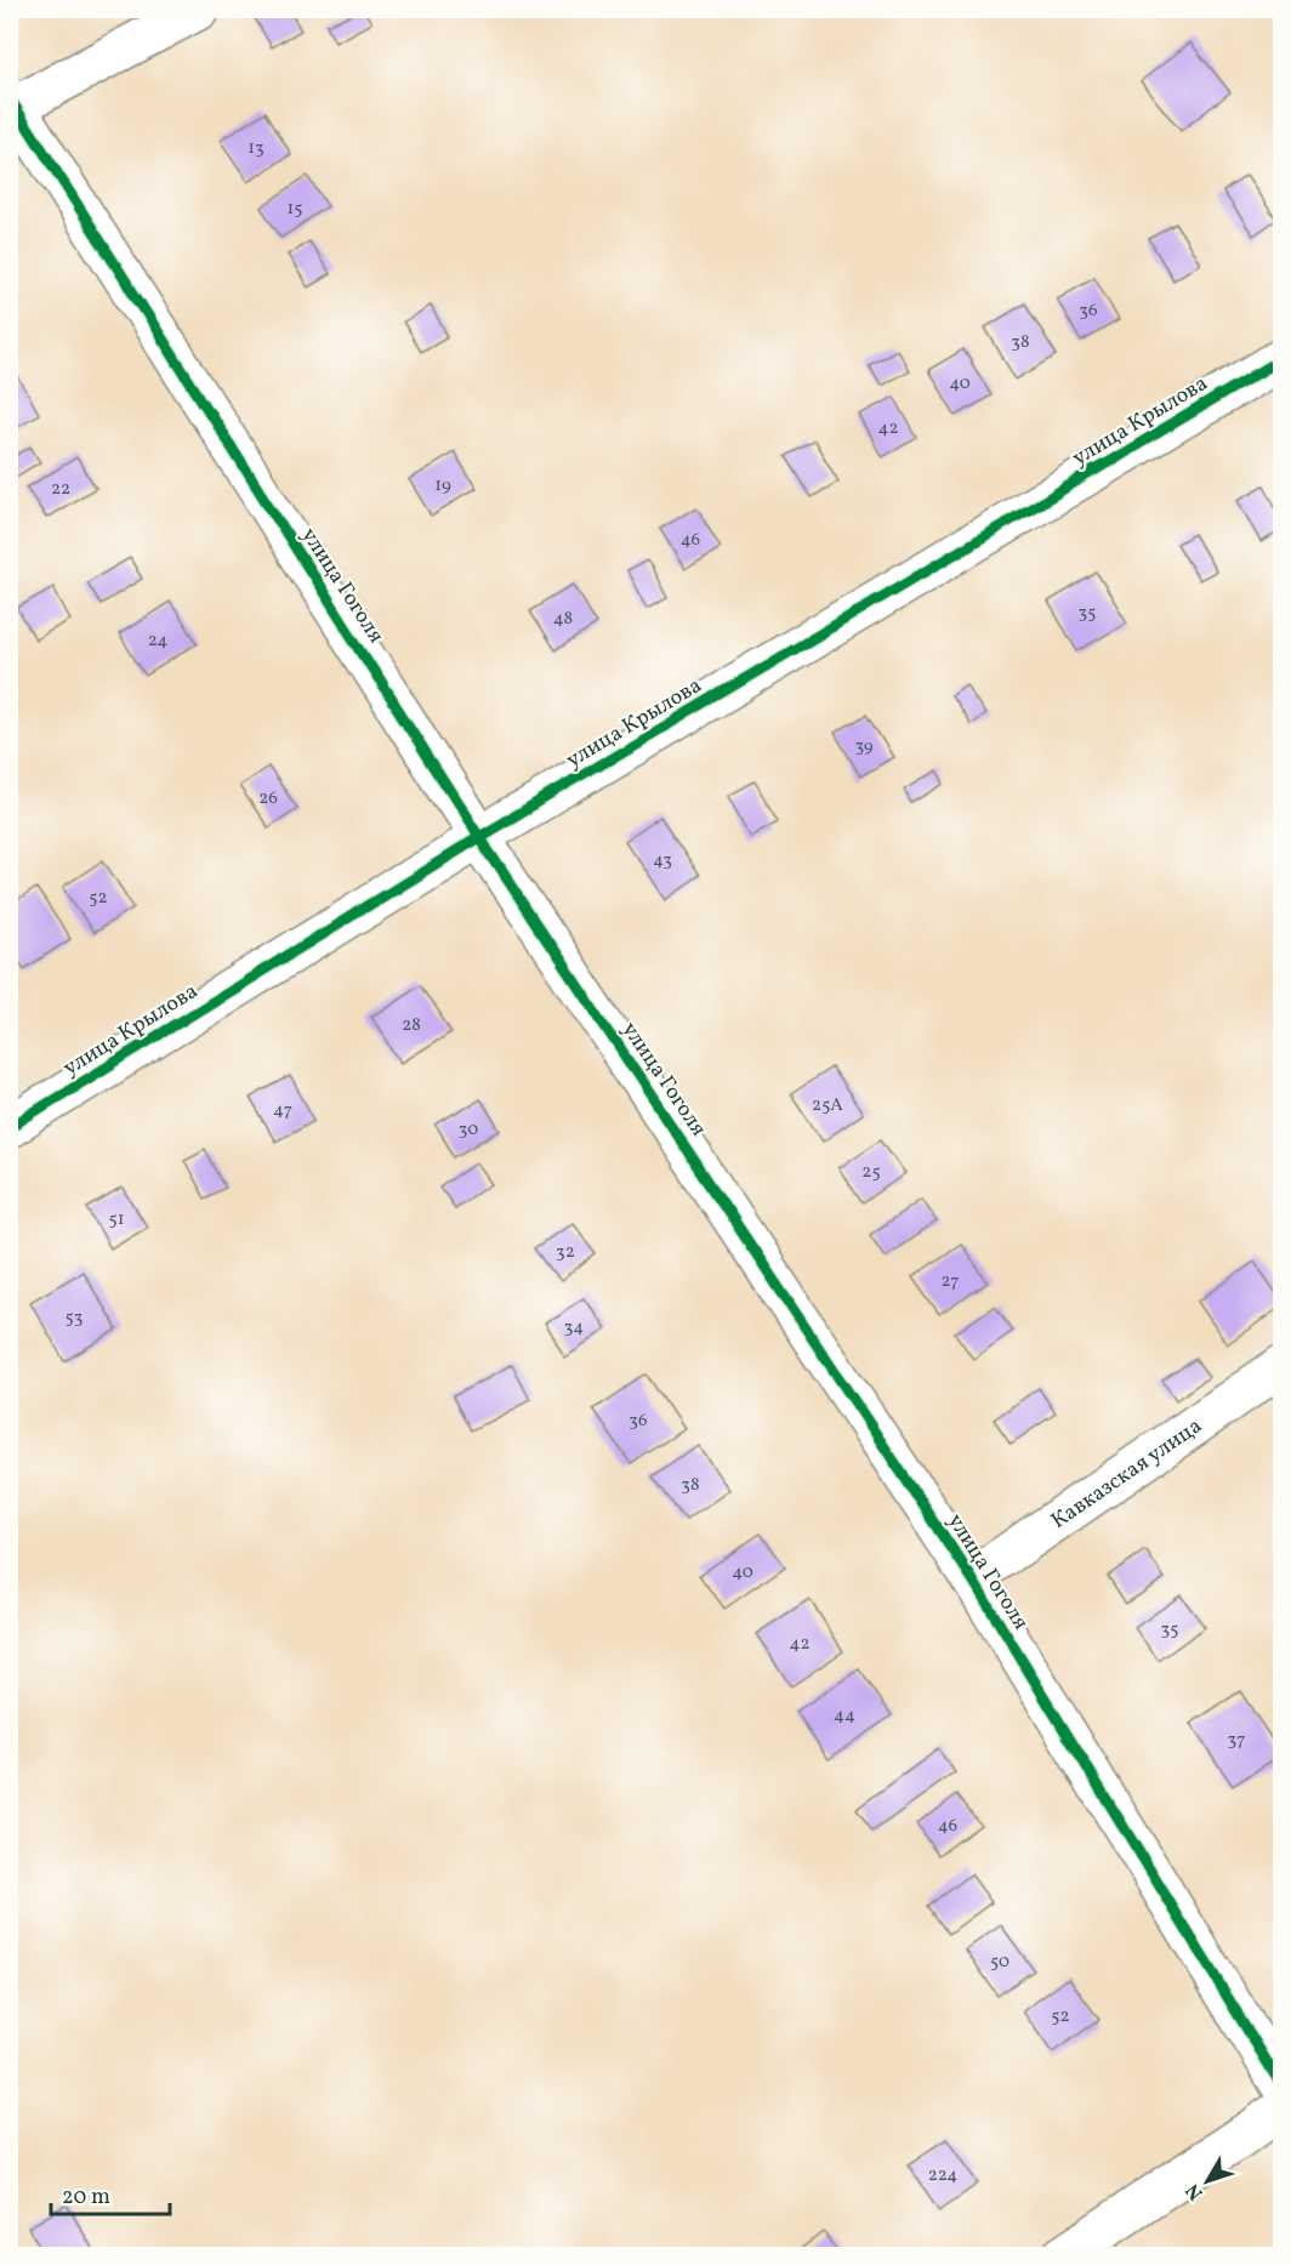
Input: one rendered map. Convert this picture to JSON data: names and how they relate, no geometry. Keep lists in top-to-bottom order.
{
  "streets": {
    "street": ["улица Крылова", "улица Гоголя", "Кавказская улица"]
  },
  "crossings": [
    ["улица Крылова", "улица Гоголя"],
    ["улица Гоголя", "Кавказская улица"]
  ],
  "house_numbers": [
    "13",
    "15",
    "36",
    "38",
    "40",
    "42",
    "19",
    "22",
    "46",
    "35",
    "48",
    "24",
    "39",
    "26",
    "43",
    "52",
    "28",
    "25А",
    "47",
    "30",
    "25",
    "51",
    "32",
    "27",
    "53",
    "34",
    "36",
    "38",
    "40",
    "35",
    "42",
    "44",
    "37",
    "46",
    "50",
    "52",
    "224"
  ],
  "scale_bar": "20 m",
  "north": "bottom left"
}
